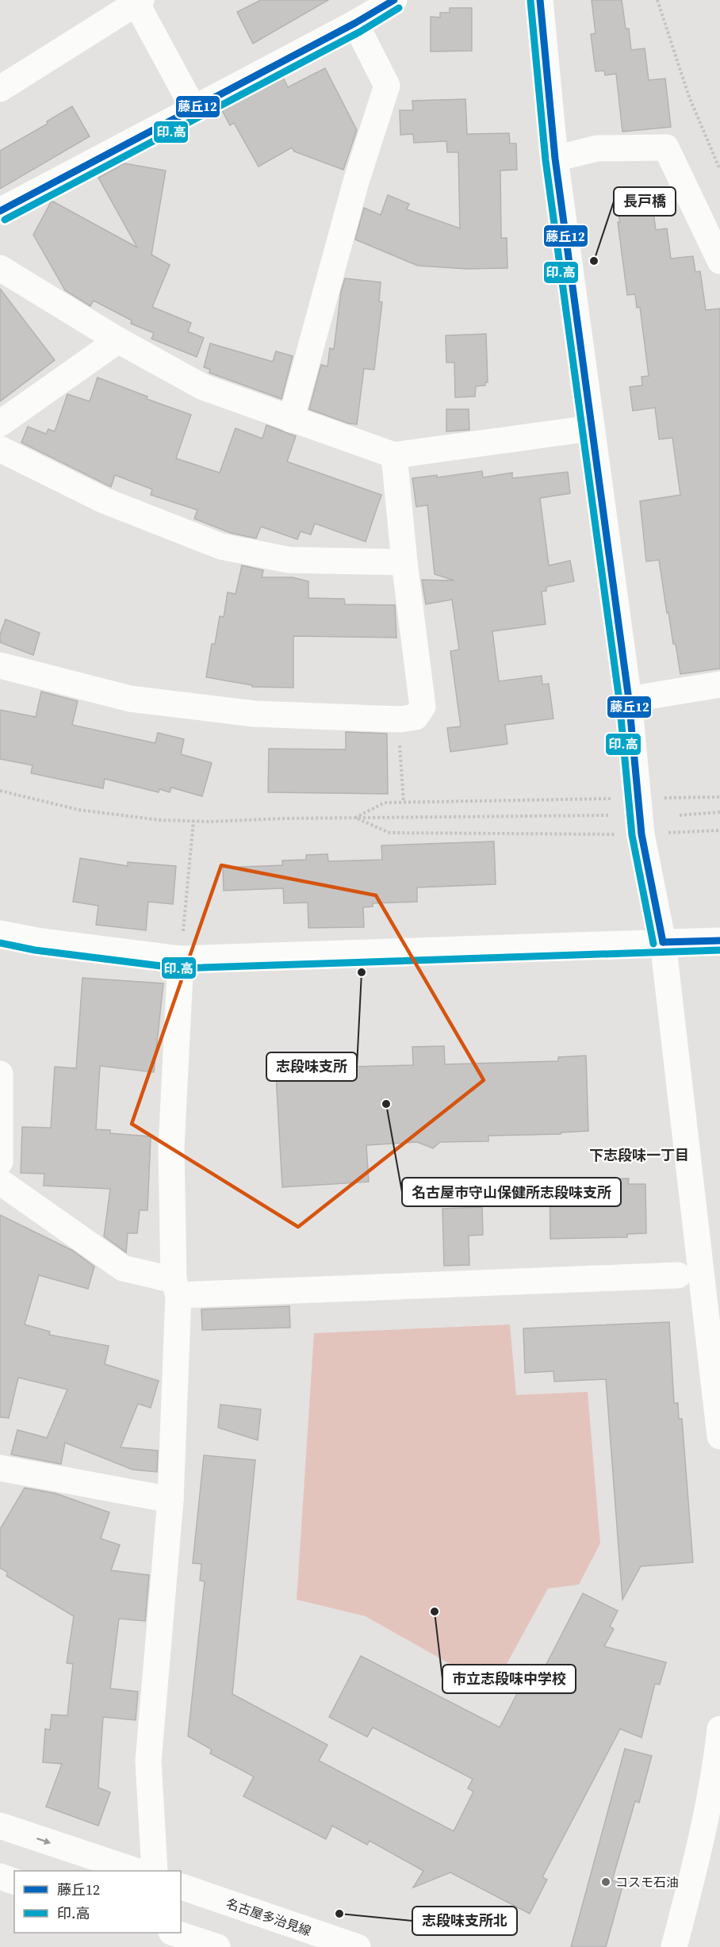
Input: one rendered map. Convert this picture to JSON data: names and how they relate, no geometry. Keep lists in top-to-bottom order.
{
  "streets": {
    "street": ["名古屋多治見線"]
  },
  "districts": ["下志段味一丁目"],
  "places": [
    "長戸橋",
    "志段味支所",
    "名古屋市守山保健所志段味支所",
    "市立志段味中学校",
    "コスモ石油",
    "志段味支所北"
  ],
  "lines": ["transit line 藤丘12", "transit line 印.高"],
  "legend": ["藤丘12", "印.高"]
}
